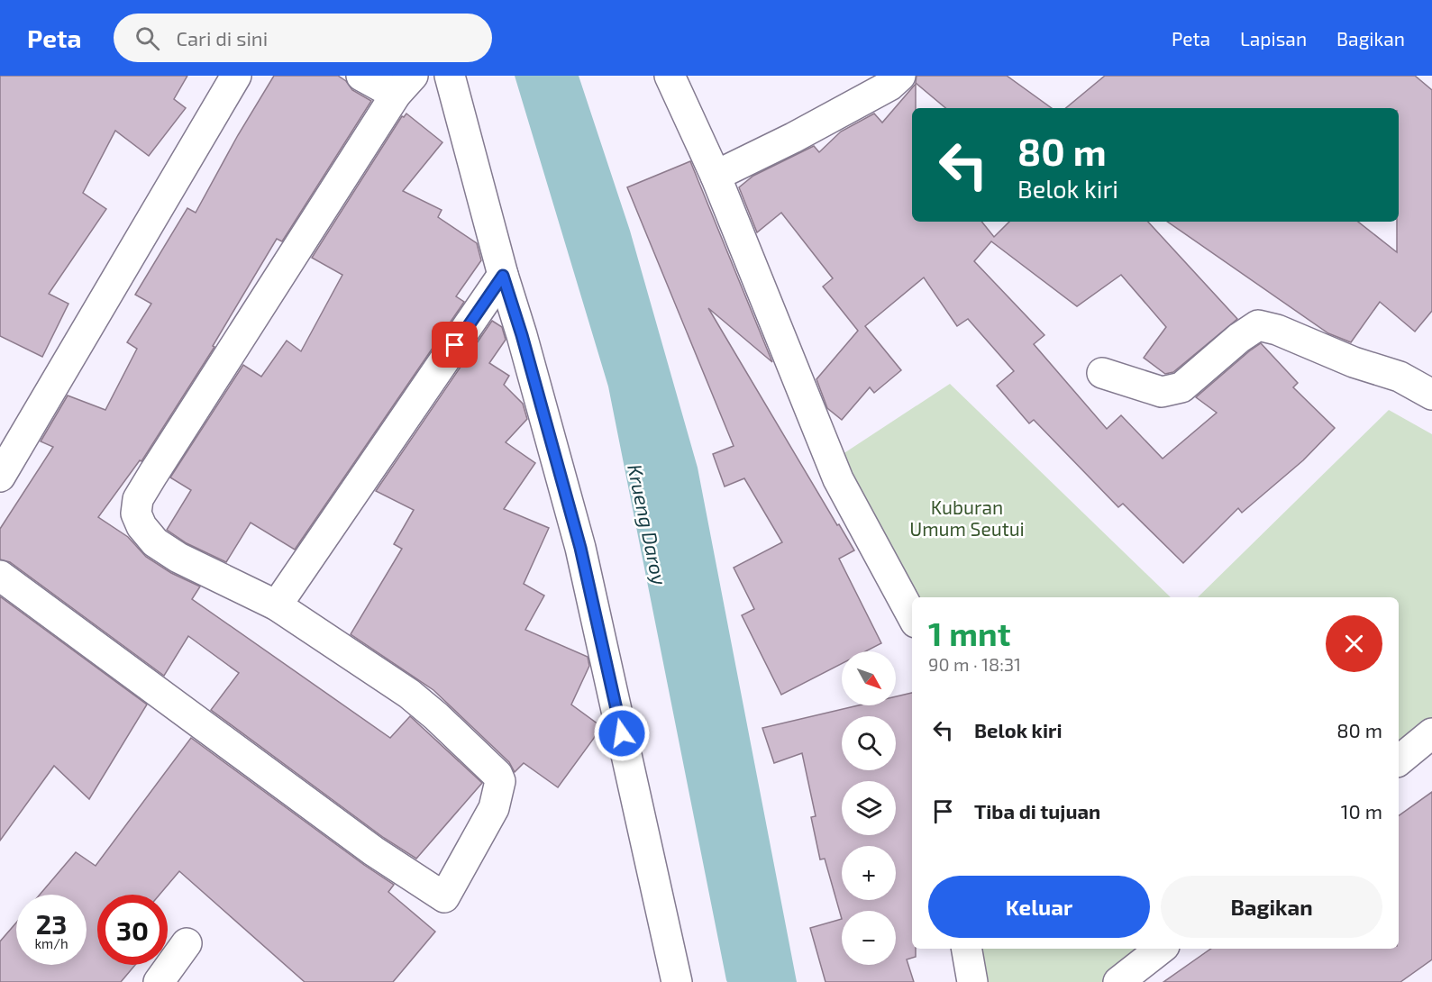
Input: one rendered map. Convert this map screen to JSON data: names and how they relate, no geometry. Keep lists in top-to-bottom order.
{
  "water": ["Krueng Daroy"],
  "parks": ["Kuburan Umum Seutui"],
  "north": "bottom right",
  "page": {
    "header": "Peta",
    "search": "Cari di sini",
    "nav": ["Peta", "Lapisan", "Bagikan"],
    "turn": ["80 m", "Belok kiri"],
    "heading": ["1 mnt", "90 m · 18:31"],
    "map_buttons": ["+", "−"],
    "list": [
      {
        "name": "Belok kiri",
        "value": "80 m"
      },
      {
        "name": "Tiba di tujuan",
        "value": "10 m"
      }
    ],
    "buttons": ["Keluar", "Bagikan"],
    "speed": "23 km/h",
    "limit": "30"
  }
}
